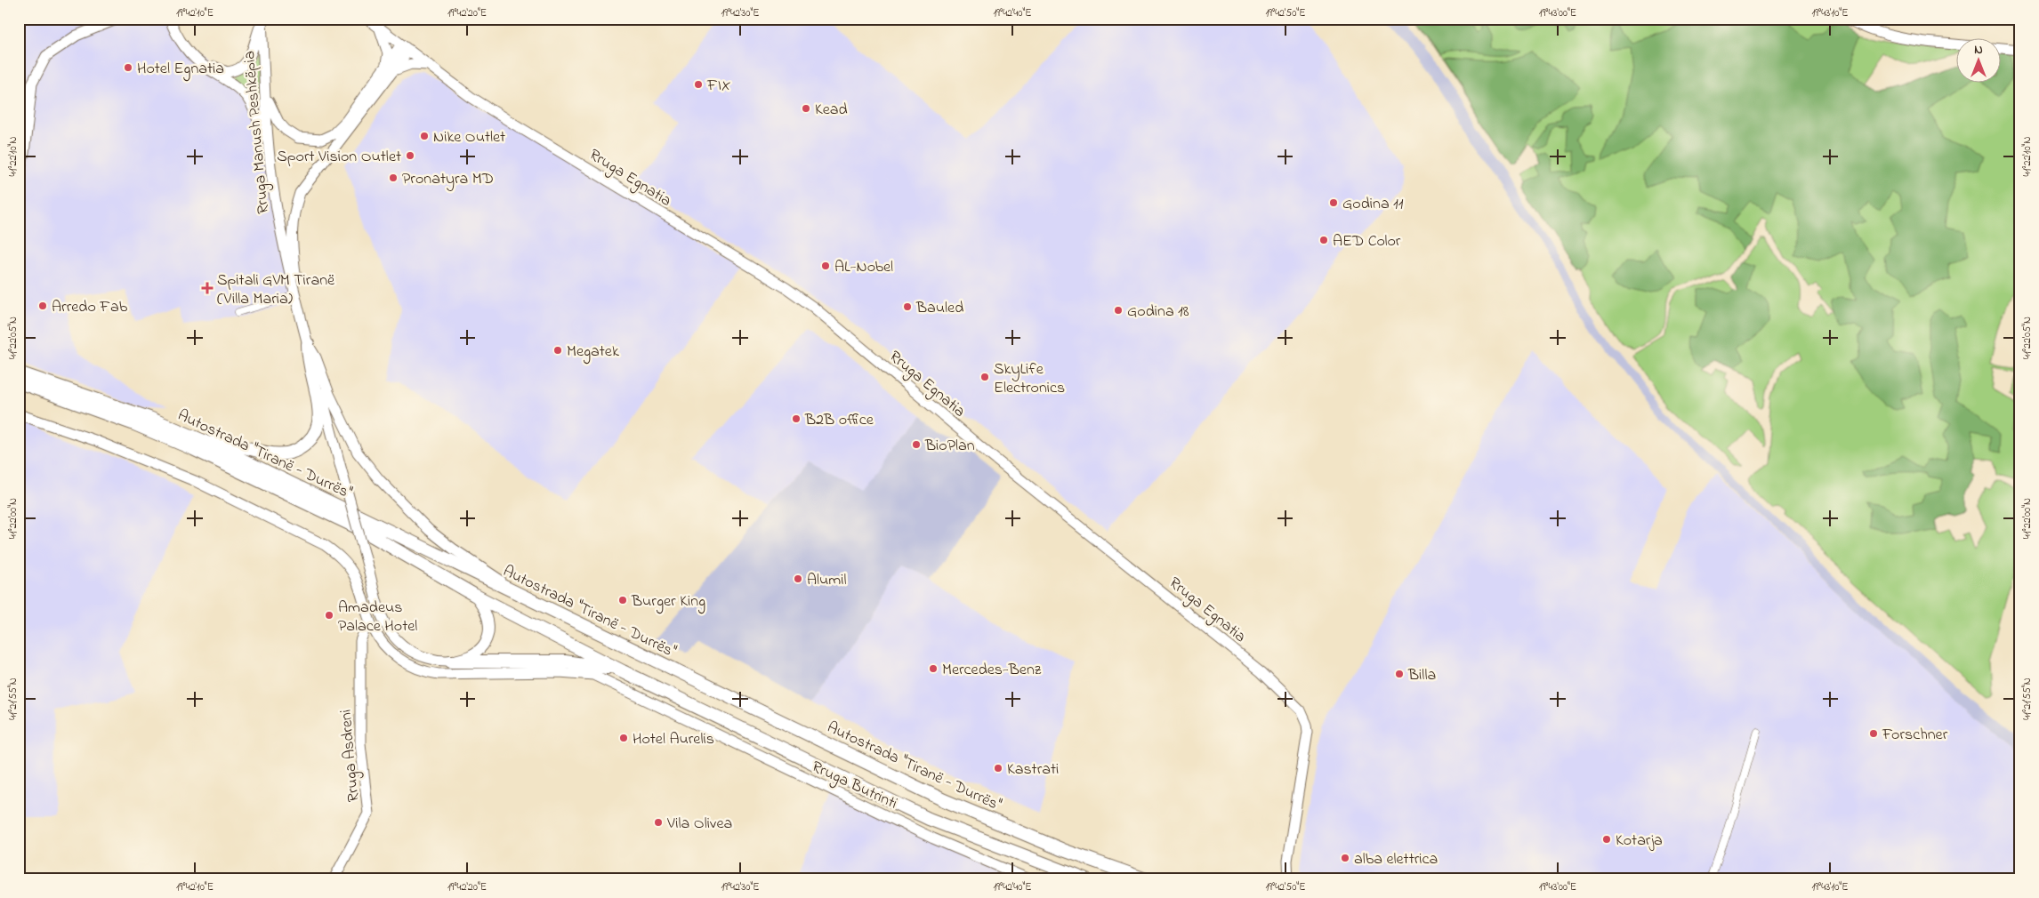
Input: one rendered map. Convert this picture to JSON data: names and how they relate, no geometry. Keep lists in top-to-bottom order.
{
  "streets": {
    "highway": ["Autostrada \"Tiranë - Durrës\""],
    "main road": [
      "Rruga Manush Peshkëpia",
      "Rruga Egnatia",
      "Rruga Asdreni",
      "Rruga Butrinti"
    ]
  },
  "crossings": [
    ["Rruga Asdreni", "Rruga Butrinti"]
  ],
  "places": {
    "other": [
      "Hotel Egnatia",
      "FIX",
      "Kead",
      "Nike Outlet",
      "Sport Vision Outlet",
      "Pronatyra MD",
      "Godina 11",
      "AED Color",
      "AL-Nobel",
      "Arredo Fab",
      "Bauled",
      "Godina 18",
      "Megatek",
      "SkyLife Electronics",
      "B2B office",
      "BioPlan",
      "Alumil",
      "Burger King",
      "Amadeus Palace Hotel",
      "Mercedes-Benz",
      "Billa",
      "Forschner",
      "Hotel Aurelis",
      "Kastrati",
      "Vila Olivea",
      "Kotarja",
      "alba elettrica"
    ],
    "health": ["Spitali GVM Tiranë (Villa Maria)"]
  },
  "north": "top",
  "coordinates": [
    "19°42'10\"E",
    "19°42'20\"E",
    "19°42'30\"E",
    "19°42'40\"E",
    "19°42'50\"E",
    "19°43'00\"E",
    "19°43'10\"E",
    "41°22'10\"N",
    "41°22'05\"N",
    "41°22'00\"N",
    "41°21'55\"N"
  ]
}
